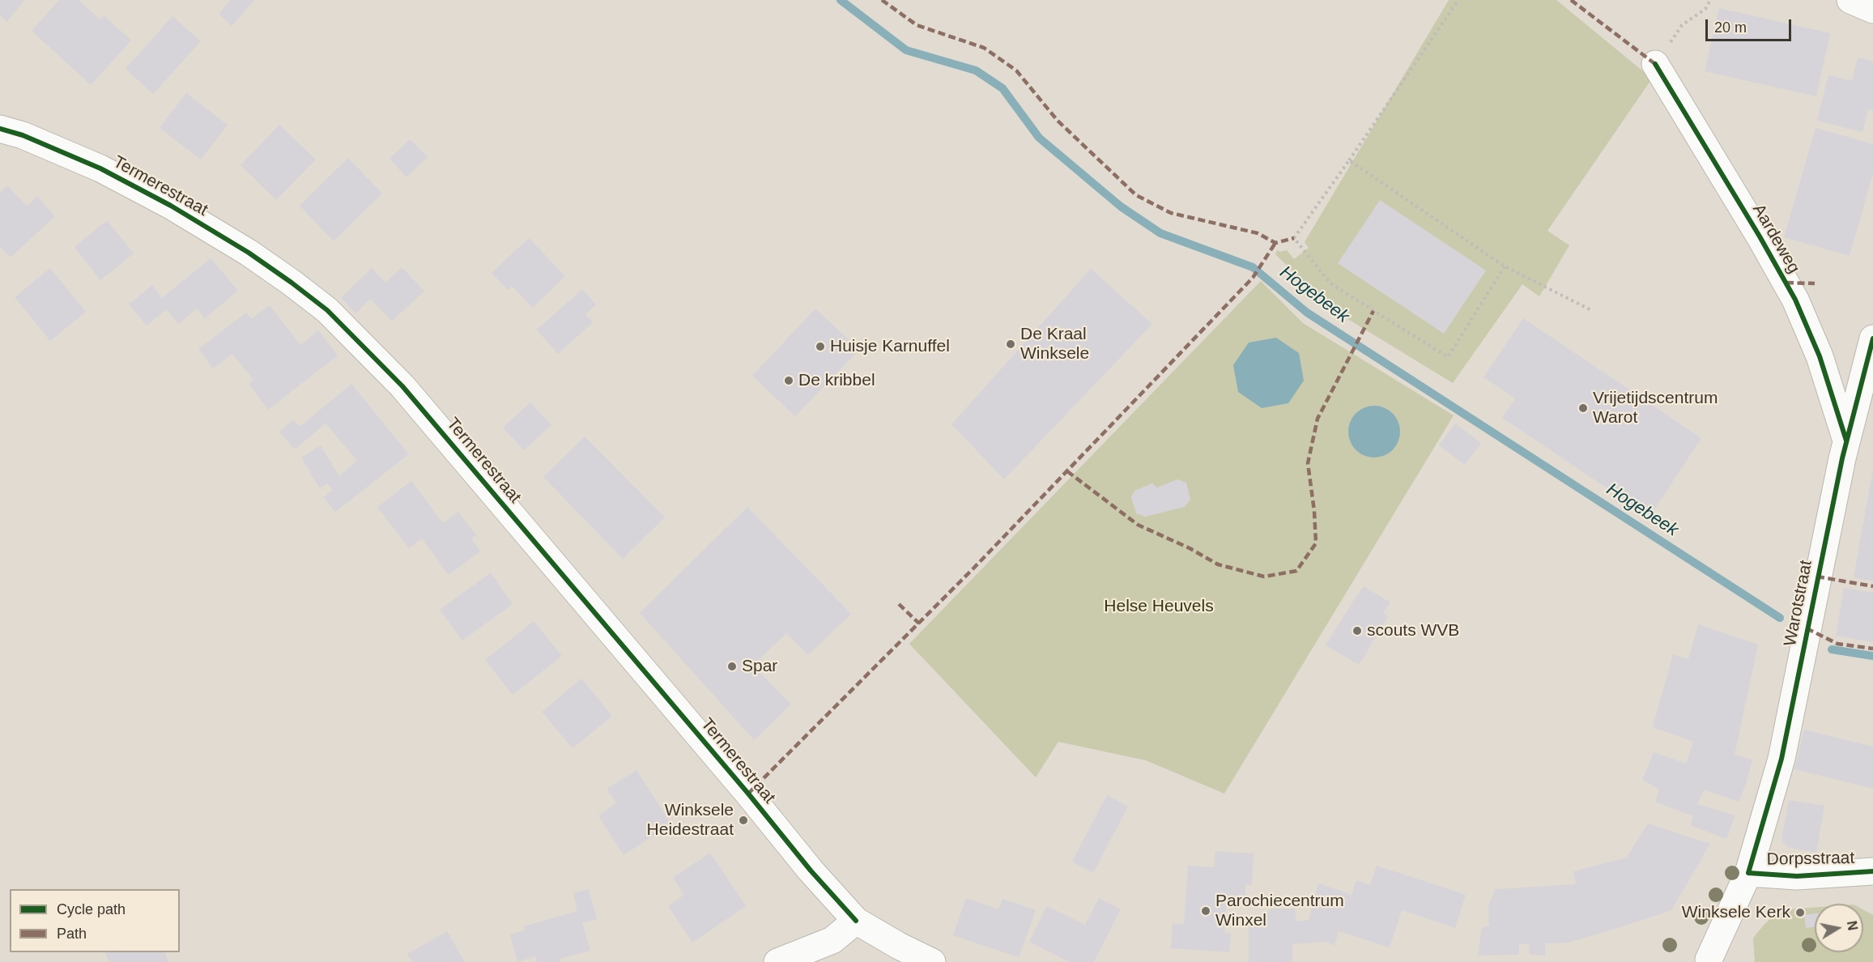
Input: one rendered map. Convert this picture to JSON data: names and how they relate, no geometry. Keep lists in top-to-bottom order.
{
  "streets": {
    "street": [
      "Termerestraat",
      "Aardeweg",
      "Warotstraat",
      "Dorpsstraat"
    ]
  },
  "crossings": [
    ["Aardeweg", "Warotstraat"],
    ["Warotstraat", "Dorpsstraat"]
  ],
  "water": ["Hogebeek"],
  "parks": ["Helse Heuvels"],
  "places": [
    "De Kraal Winksele",
    "Huisje Karnuffel",
    "De kribbel",
    "Vrijetijdscentrum Warot",
    "scouts WVB",
    "Spar",
    "Winksele Heidestraat",
    "Parochiecentrum Winxel",
    "Winksele Kerk"
  ],
  "legend": ["Cycle path", "Path"],
  "scale_bar": "20 m",
  "north": "right"
}
